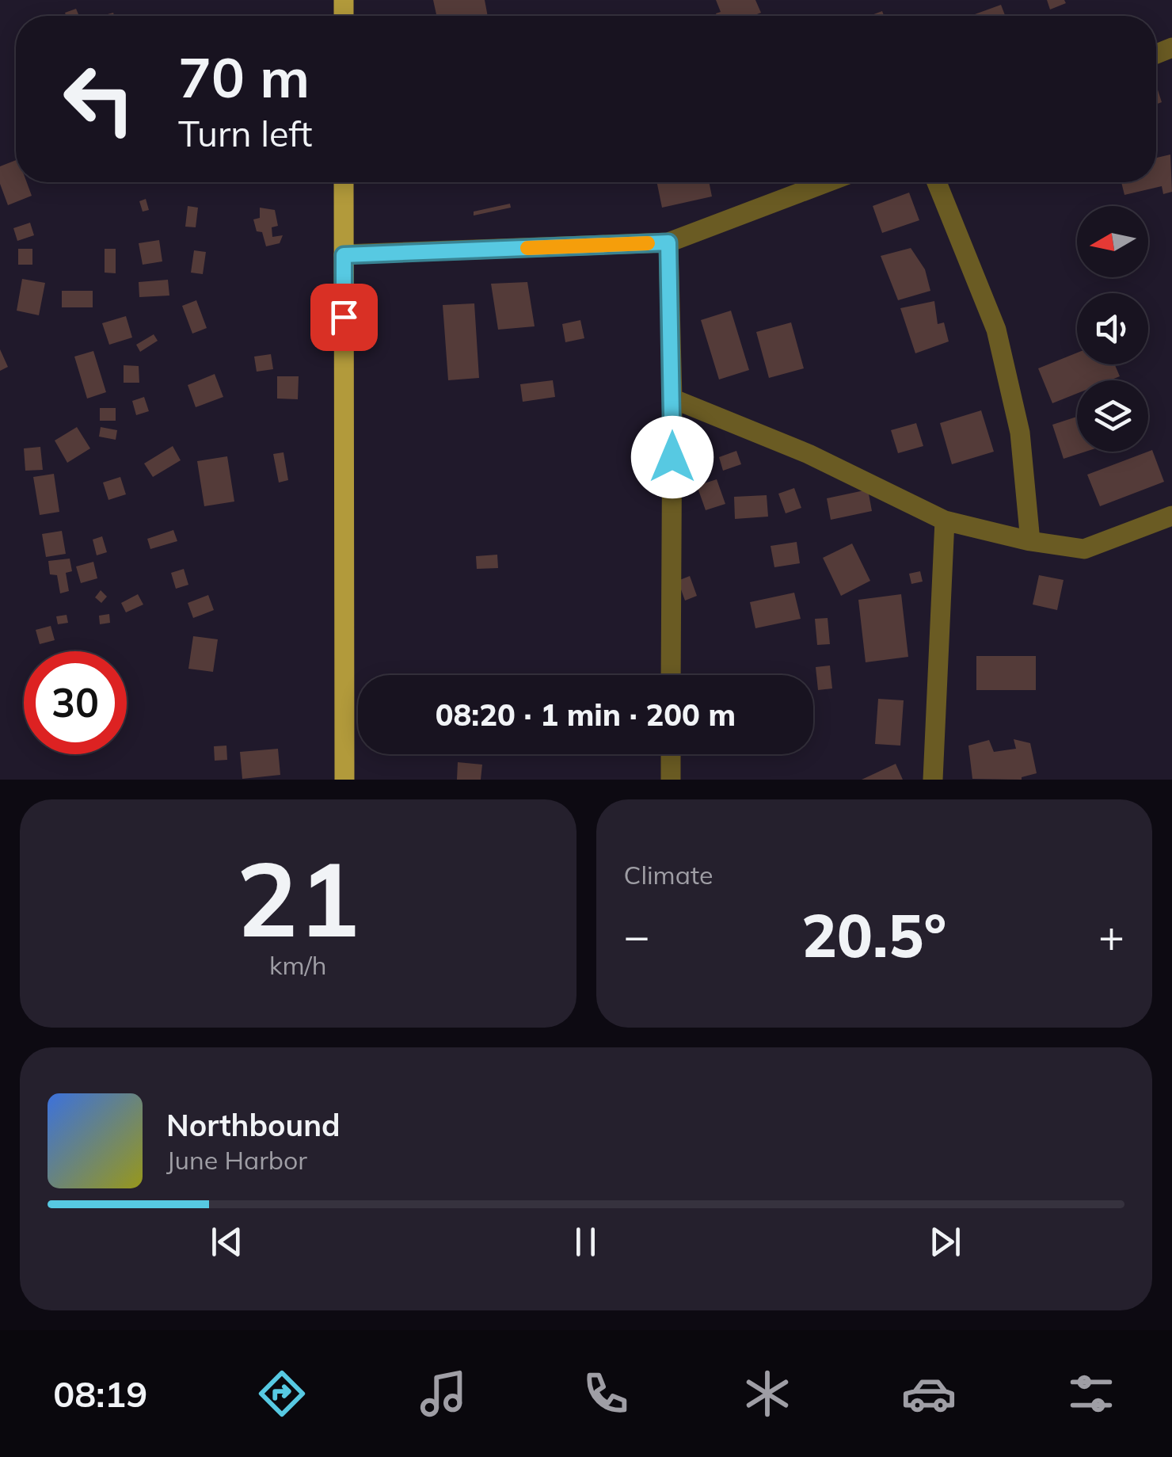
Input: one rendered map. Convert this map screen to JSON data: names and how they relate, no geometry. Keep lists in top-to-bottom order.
{
  "north": "left",
  "page": {
    "turn": ["70 m", "Turn left"],
    "limit": "30",
    "trip": "08:20 · 1 min · 200 m",
    "tile": [
      ["21", "km/h"],
      "Climate"
    ],
    "heat": ["−", "20.5°", "+"],
    "song": ["Northbound", "June Harbor"],
    "tabs": "08:19"
  }
}
